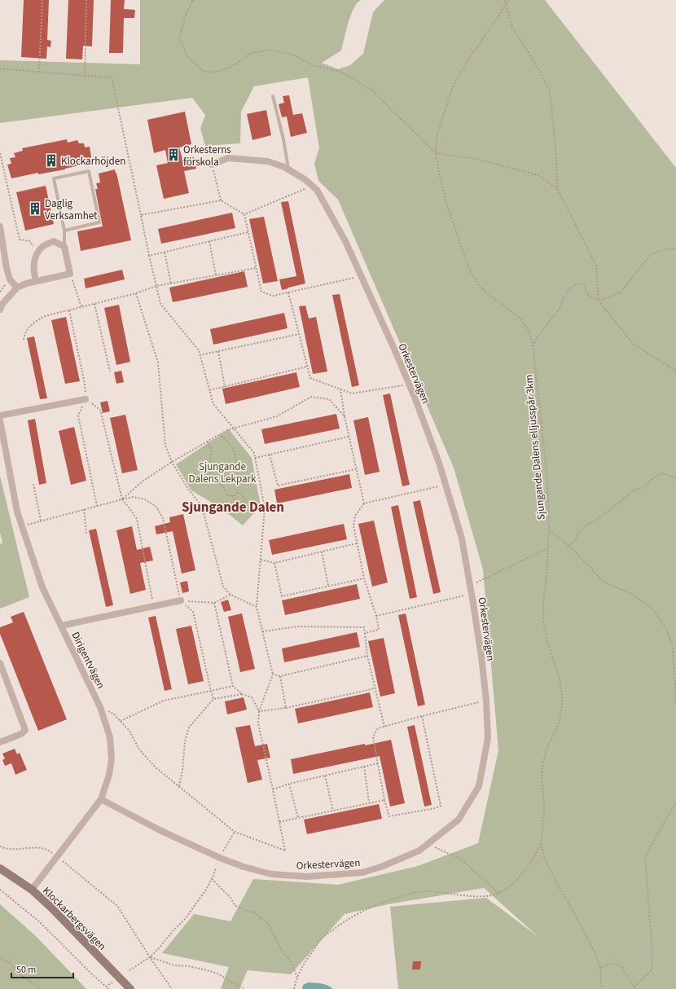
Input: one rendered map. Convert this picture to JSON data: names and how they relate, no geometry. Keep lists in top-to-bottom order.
{
  "streets": {
    "main road": ["Klockarbergsvägen"],
    "street": ["Orkestervägen", "Dirigentvägen"],
    "path": ["Sjungande Dalens elljusspår 3km"]
  },
  "crossings": [
    ["Orkestervägen", "Dirigentvägen"],
    ["Dirigentvägen", "Klockarbergsvägen"]
  ],
  "districts": ["Sjungande Dalen"],
  "parks": ["Sjungande Dalens Lekpark"],
  "places": {
    "building": ["Orkesterns förskola", "Klockarhöjden", "Daglig Verksamhet"]
  },
  "scale_bar": "50 m"
}
